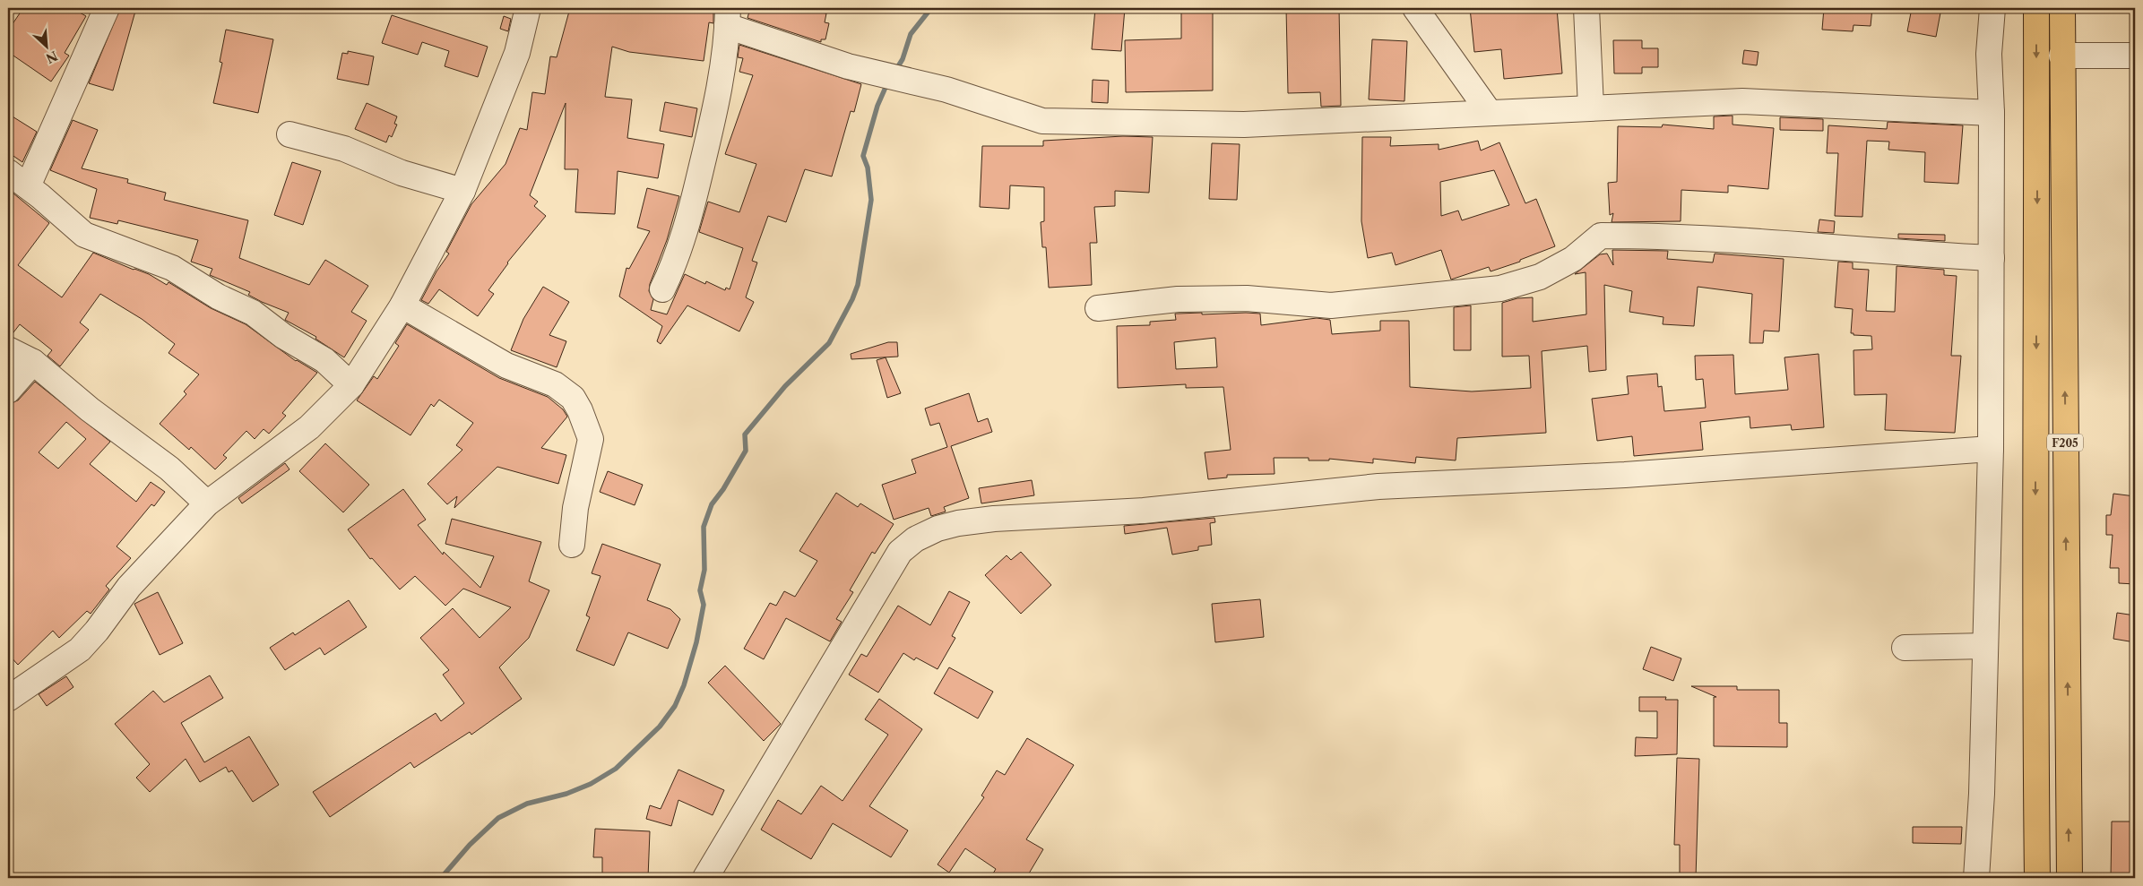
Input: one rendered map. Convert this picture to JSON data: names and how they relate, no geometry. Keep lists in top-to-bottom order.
{
  "streets": {
    "main road": ["F205"]
  },
  "north": "bottom right"
}
